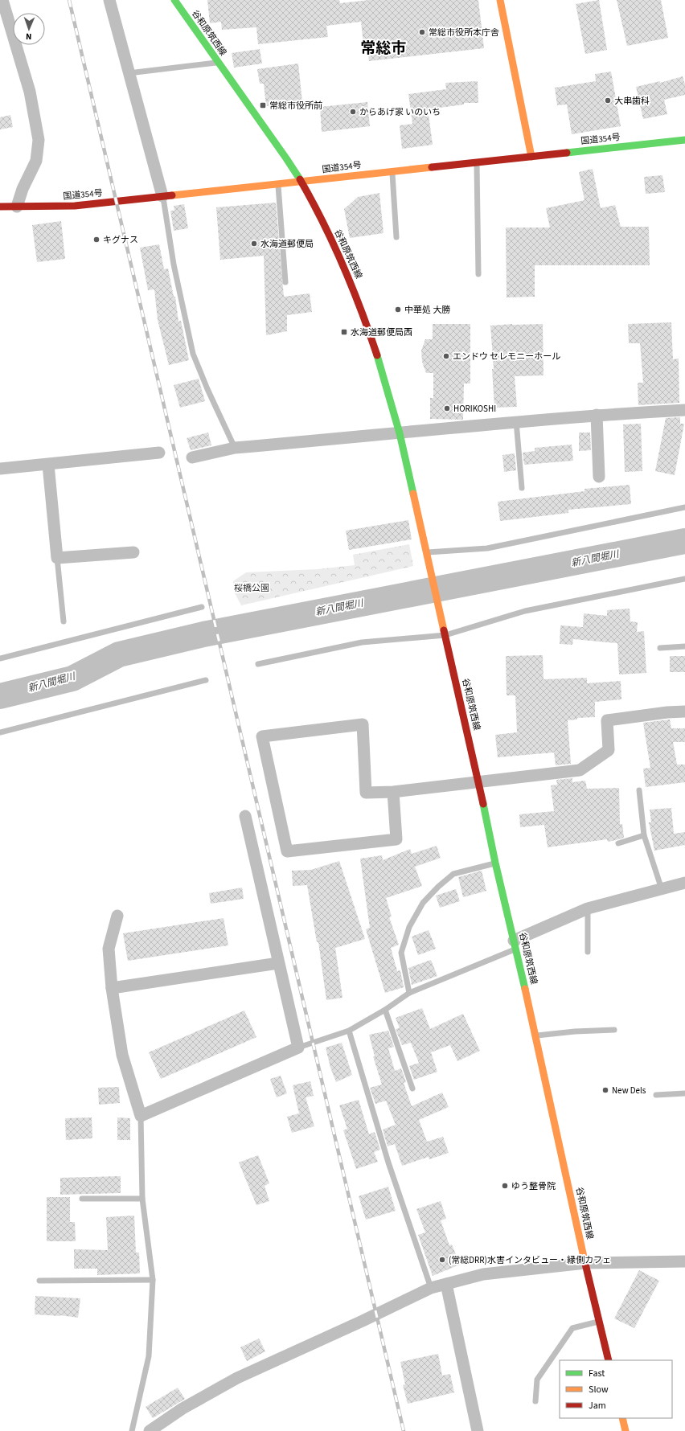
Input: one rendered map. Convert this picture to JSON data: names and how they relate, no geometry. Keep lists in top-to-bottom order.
{
  "streets": {
    "main road": ["谷和原筑西線", "国道354号"]
  },
  "crossings": [
    ["谷和原筑西線", "国道354号"]
  ],
  "districts": ["常総市"],
  "water": ["新八間堀川"],
  "parks": ["桜橋公園"],
  "places": {
    "other": [
      "常総市役所本庁舎",
      "大串歯科",
      "からあげ家 いのいち",
      "キグナス",
      "水海道郵便局",
      "中華処 大勝",
      "エンドウ セレモニーホール",
      "HORIKOSHI",
      "New Dels",
      "ゆう整骨院",
      "(常総DRR)水害インタビュー・縁側カフェ"
    ],
    "transit": ["常総市役所前", "水海道郵便局西"]
  },
  "legend": ["Fast", "Slow", "Jam"],
  "north": "bottom"
}
